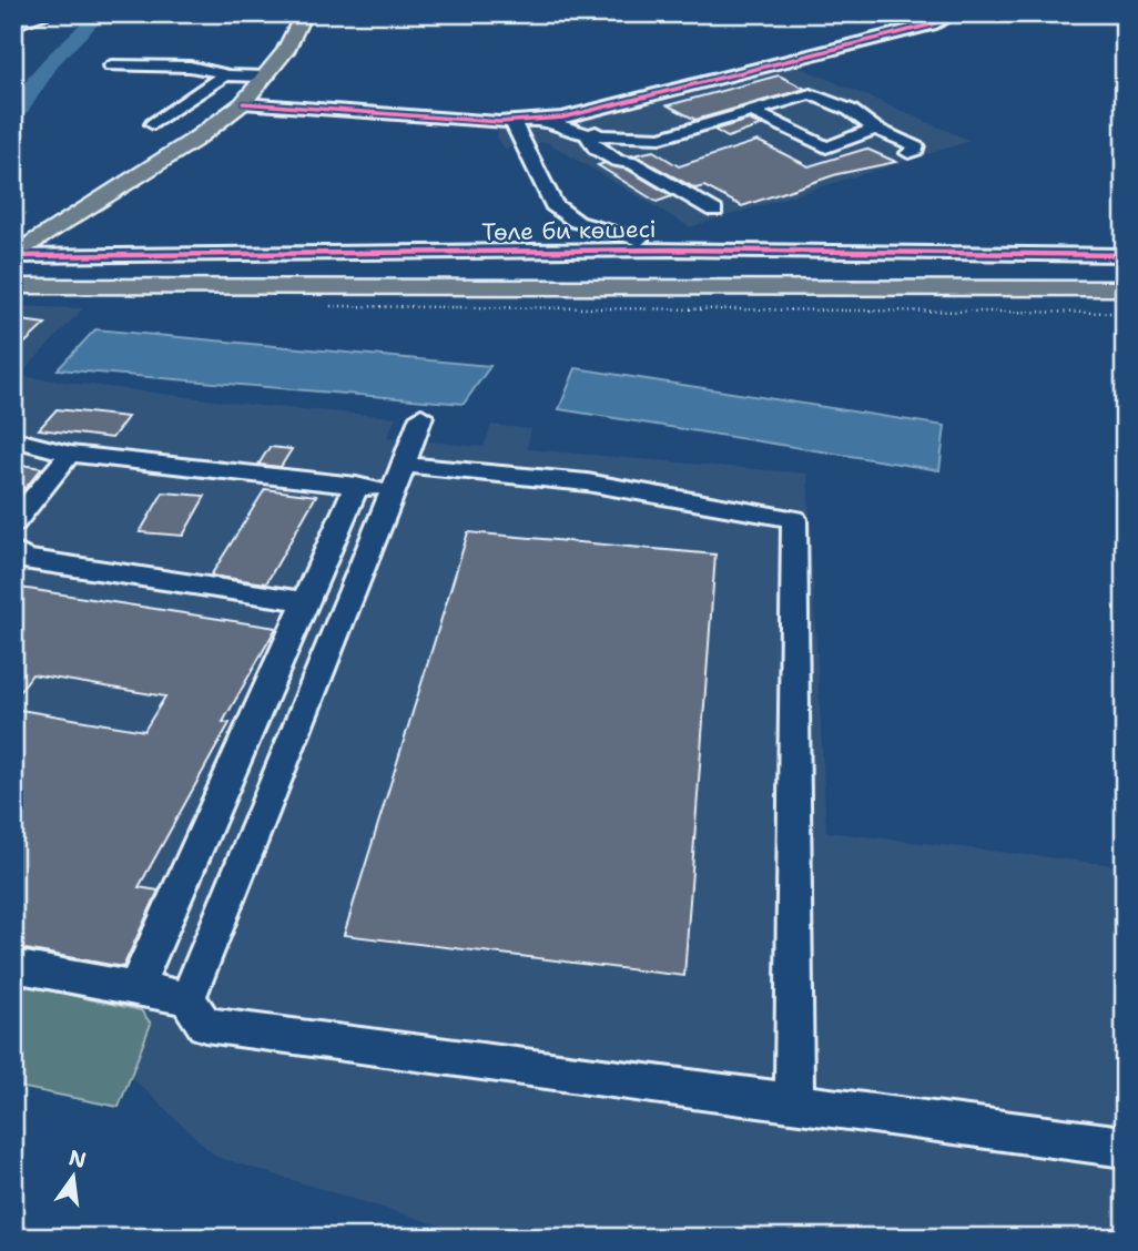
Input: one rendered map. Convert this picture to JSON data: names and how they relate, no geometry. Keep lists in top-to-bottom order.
{
  "streets": {
    "main road": ["Төле би көшесі"]
  },
  "north": "top"
}
